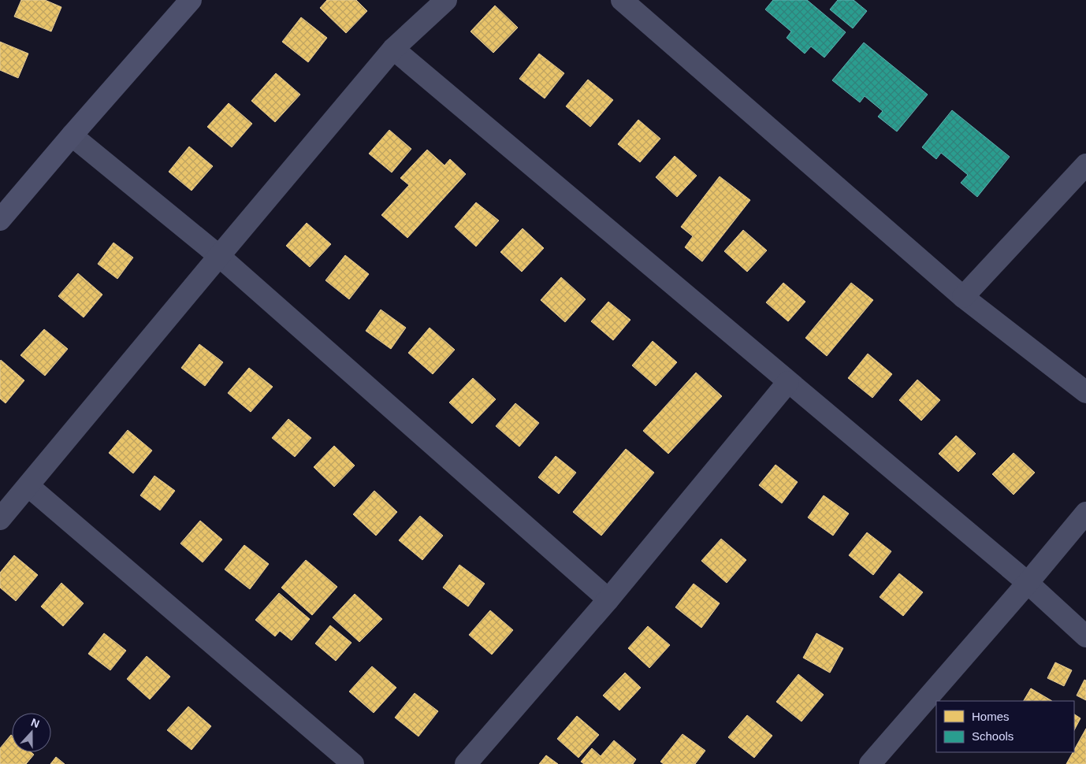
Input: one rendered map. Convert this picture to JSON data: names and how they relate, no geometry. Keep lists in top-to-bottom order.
{
  "legend": ["Homes", "Schools"],
  "north": "top"
}
